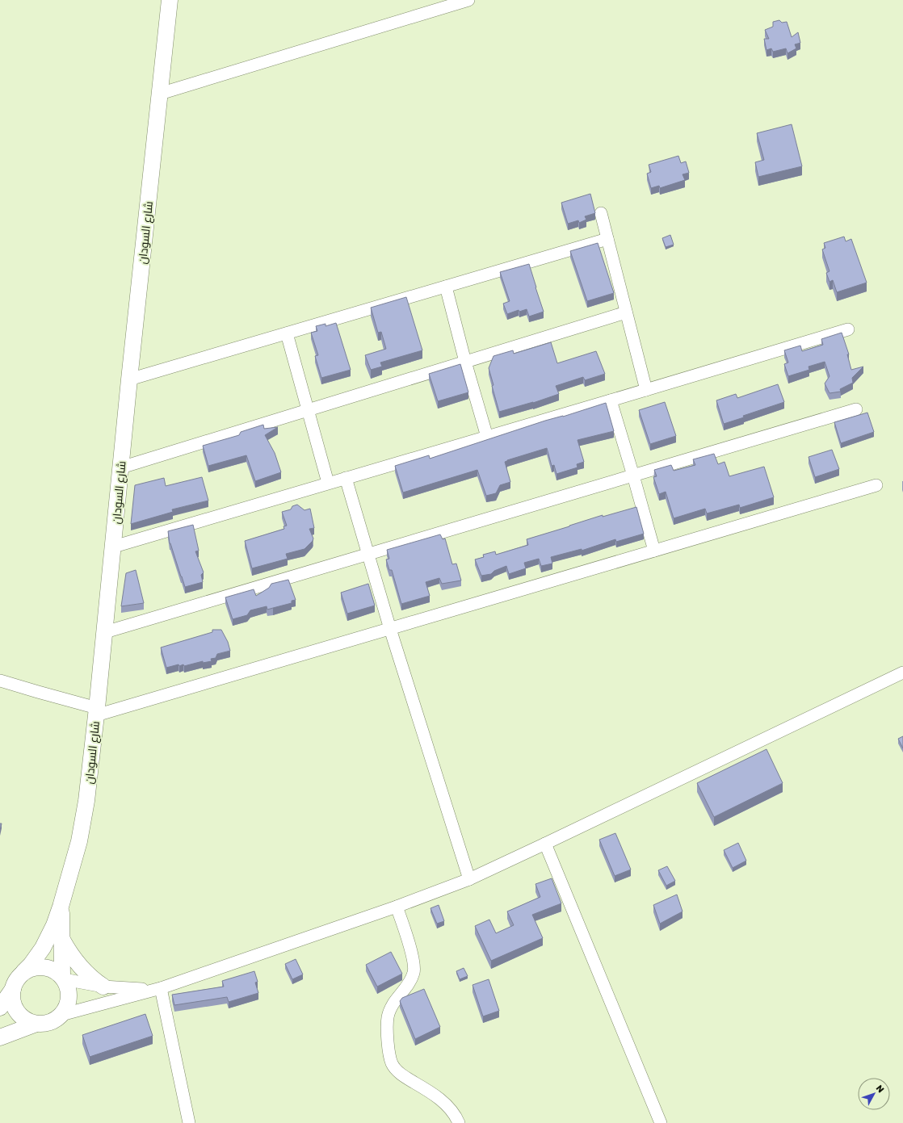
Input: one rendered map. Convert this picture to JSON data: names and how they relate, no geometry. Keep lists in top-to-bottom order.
{
  "streets": {
    "main road": ["شارع السودان"]
  },
  "north": "top right"
}
